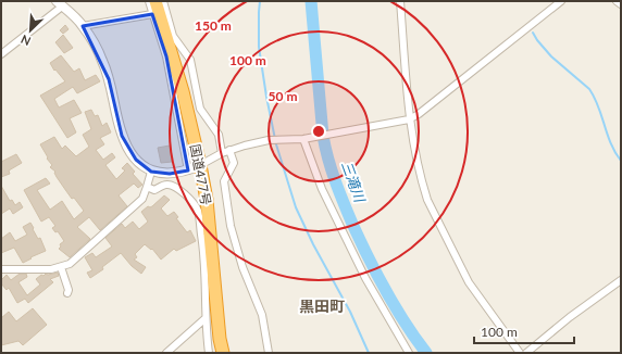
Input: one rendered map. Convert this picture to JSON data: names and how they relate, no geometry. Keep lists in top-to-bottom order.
{
  "streets": {
    "highway": ["国道477号"]
  },
  "districts": ["黒田町"],
  "water": ["三滝川"],
  "scale_bar": "100 m",
  "north": "bottom left",
  "rings": ["150 m", "100 m", "50 m"]
}
